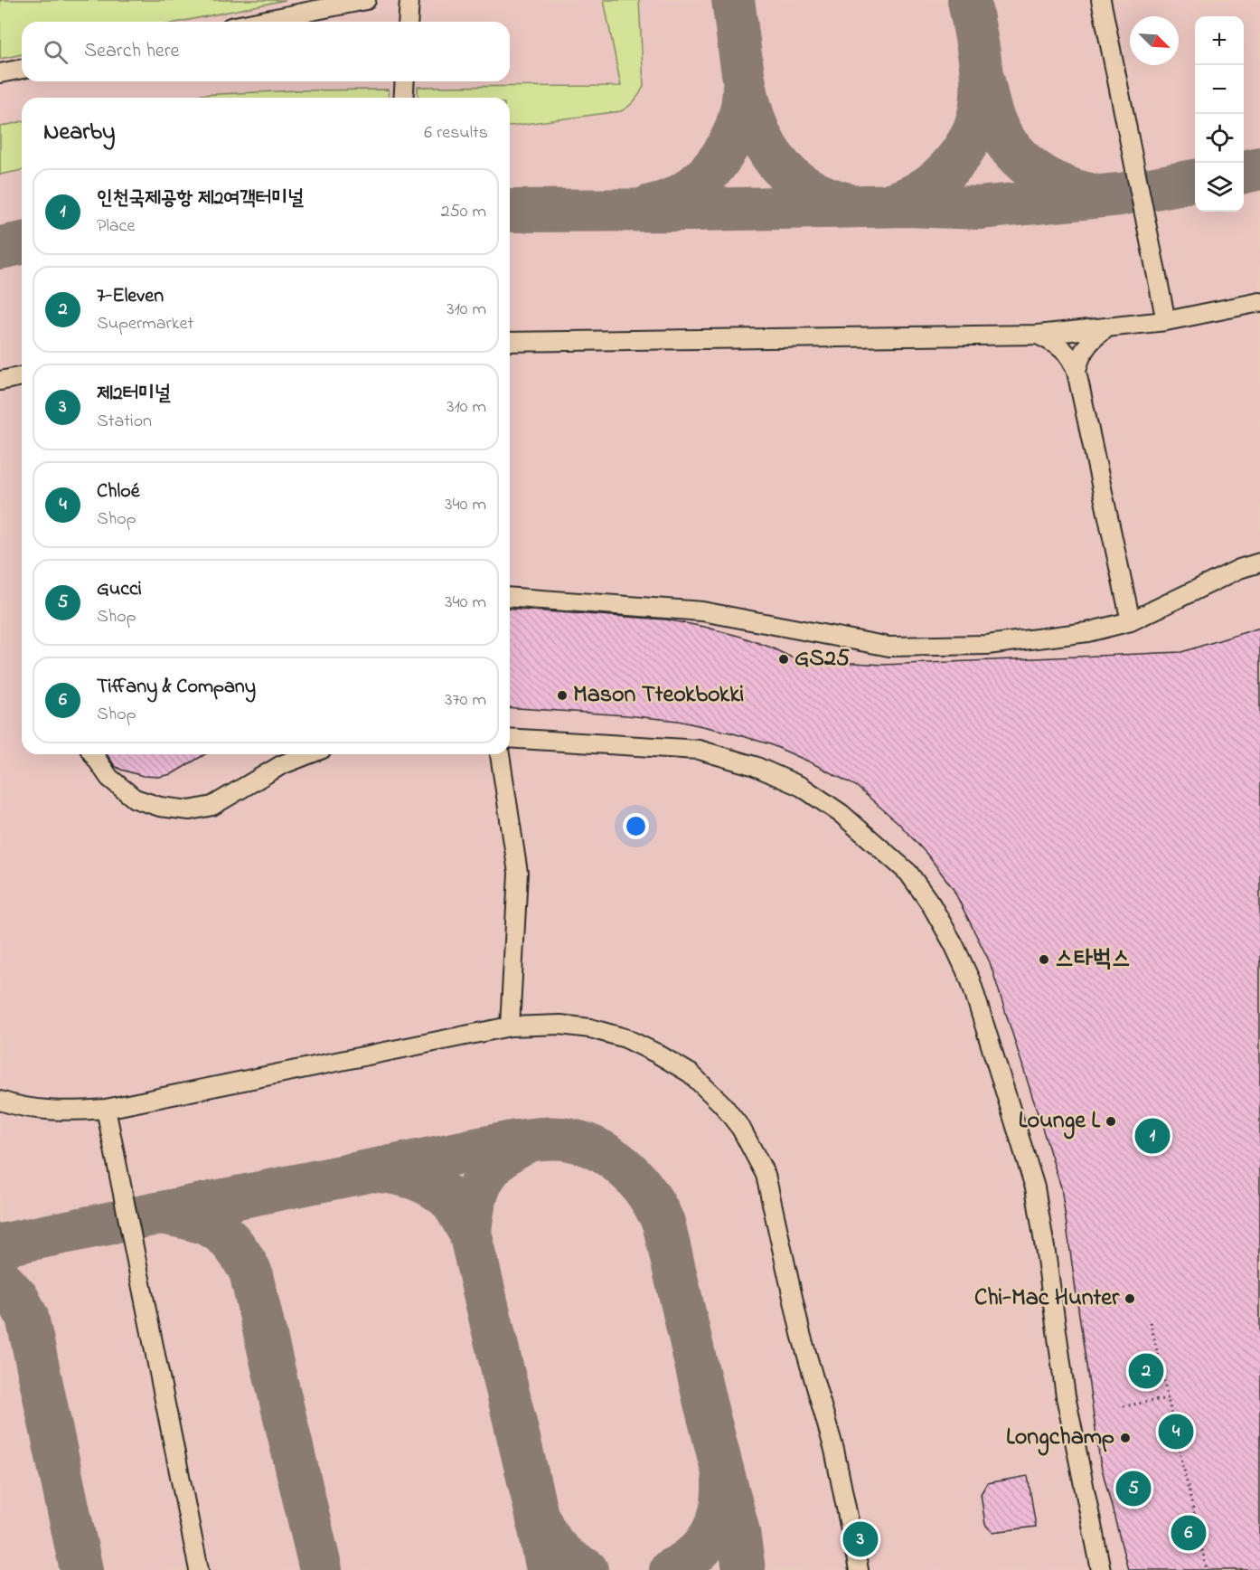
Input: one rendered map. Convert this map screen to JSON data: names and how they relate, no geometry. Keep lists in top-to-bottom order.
{
  "places": [
    "GS25",
    "Mason Tteokbokki",
    "스타벅스",
    "Lounge L",
    "Chi-Mac Hunter",
    "Longchamp"
  ],
  "north": "bottom right",
  "page": {
    "map_buttons": ["+", "−"],
    "search": "Search here",
    "heading": ["Nearby", "6 results"],
    "list": [
      {
        "mark": "1",
        "name": "인천국제공항 제2여객터미널",
        "note": "Place",
        "value": "250 m"
      },
      {
        "mark": "2",
        "name": "7-Eleven",
        "note": "Supermarket",
        "value": "310 m"
      },
      {
        "mark": "3",
        "name": "제2터미널",
        "note": "Station",
        "value": "310 m"
      },
      {
        "mark": "4",
        "name": "Chloé",
        "note": "Shop",
        "value": "340 m"
      },
      {
        "mark": "5",
        "name": "Gucci",
        "note": "Shop",
        "value": "340 m"
      },
      {
        "mark": "6",
        "name": "Tiffany & Company",
        "note": "Shop",
        "value": "370 m"
      }
    ],
    "pins": [
      "1",
      "2",
      "4",
      "5",
      "6",
      "3"
    ]
  }
}
